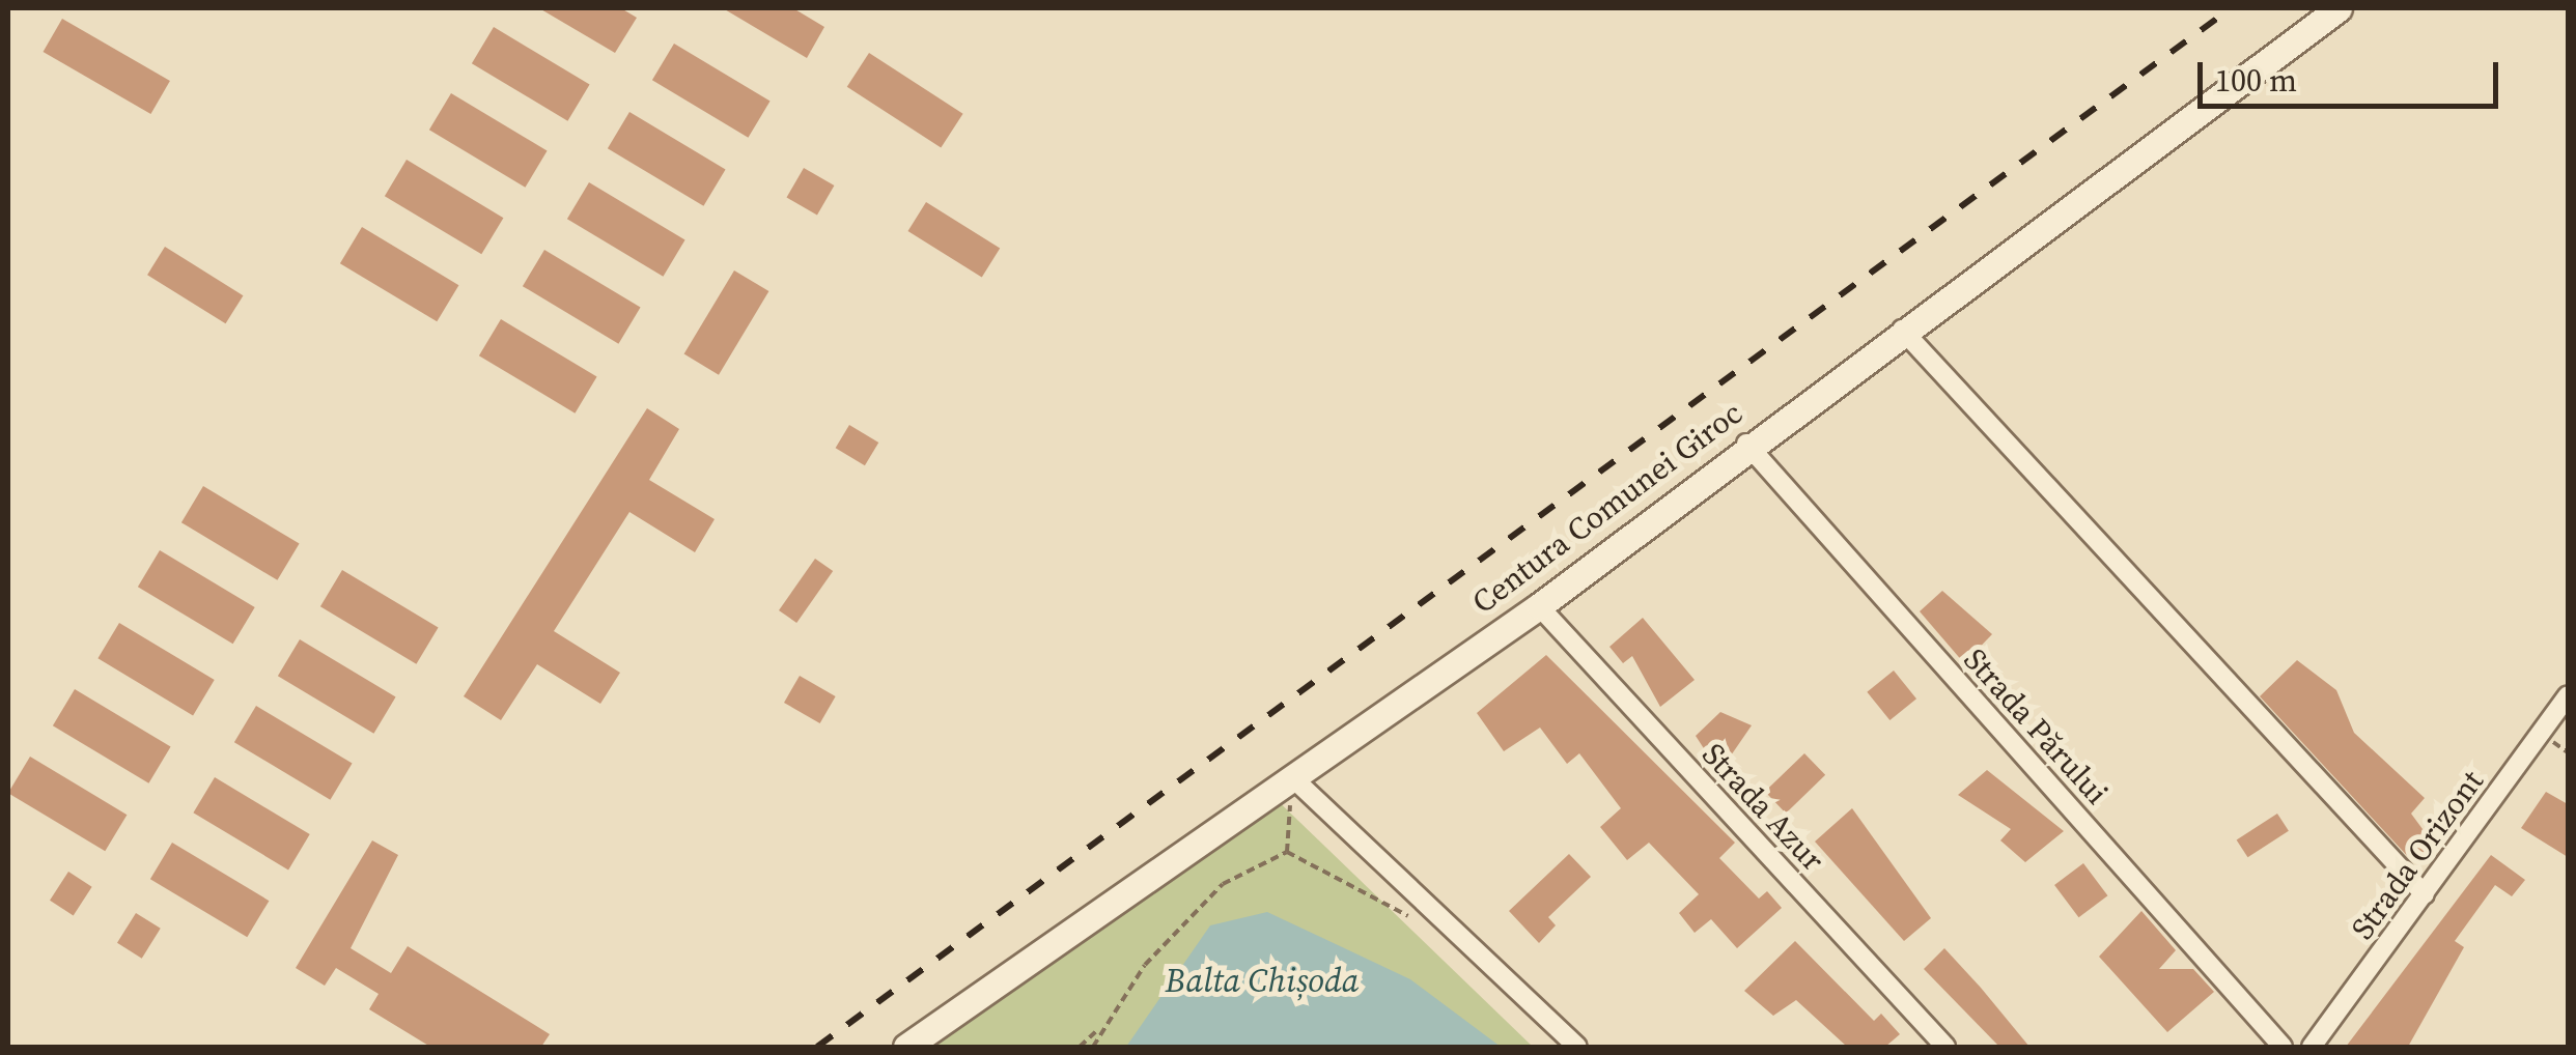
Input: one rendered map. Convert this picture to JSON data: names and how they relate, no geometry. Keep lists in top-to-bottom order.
{
  "streets": {
    "main road": ["Centura Comunei Giroc"],
    "street": ["Strada Părului", "Strada Azur", "Strada Orizont"]
  },
  "crossings": [
    ["Centura Comunei Giroc", "Strada Părului"],
    ["Centura Comunei Giroc", "Strada Azur"]
  ],
  "water": ["Balta Chișoda"],
  "scale_bar": "100 m"
}
